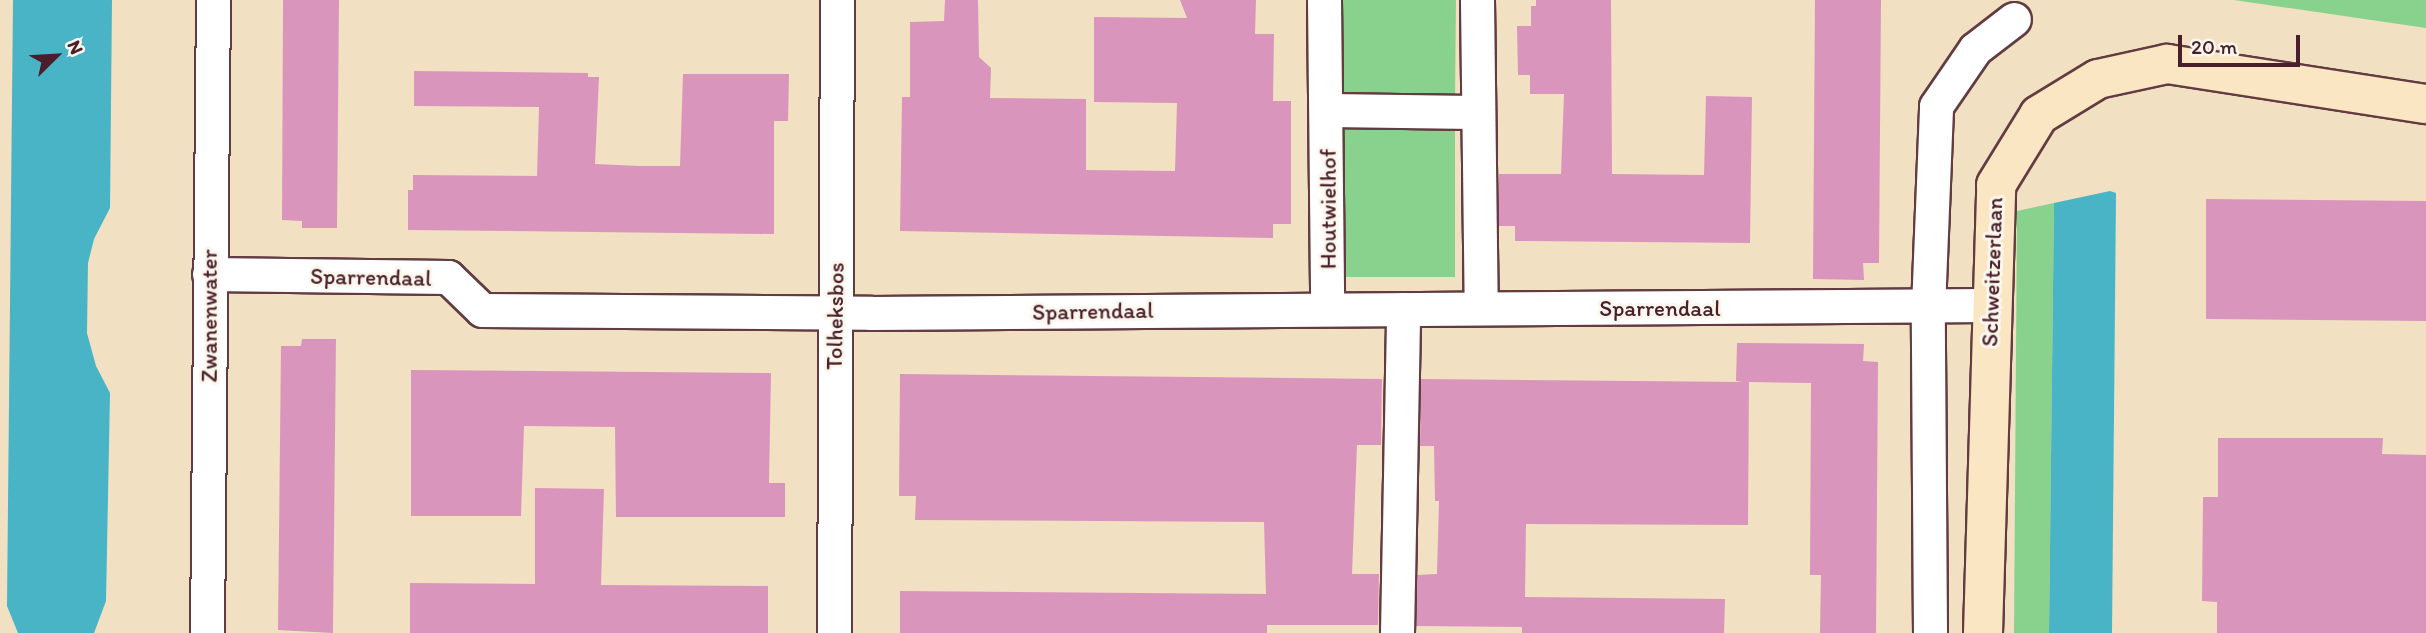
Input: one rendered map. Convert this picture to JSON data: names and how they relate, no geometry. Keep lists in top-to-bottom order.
{
  "streets": {
    "street": [
      "Houtwielhof",
      "Schweitzerlaan",
      "Sparrendaal",
      "Zwanenwater",
      "Tolheksbos"
    ]
  },
  "crossings": [
    ["Houtwielhof", "Sparrendaal"],
    ["Schweitzerlaan", "Sparrendaal"],
    ["Sparrendaal", "Zwanenwater"],
    ["Sparrendaal", "Tolheksbos"]
  ],
  "scale_bar": "20 m",
  "north": "top right"
}
